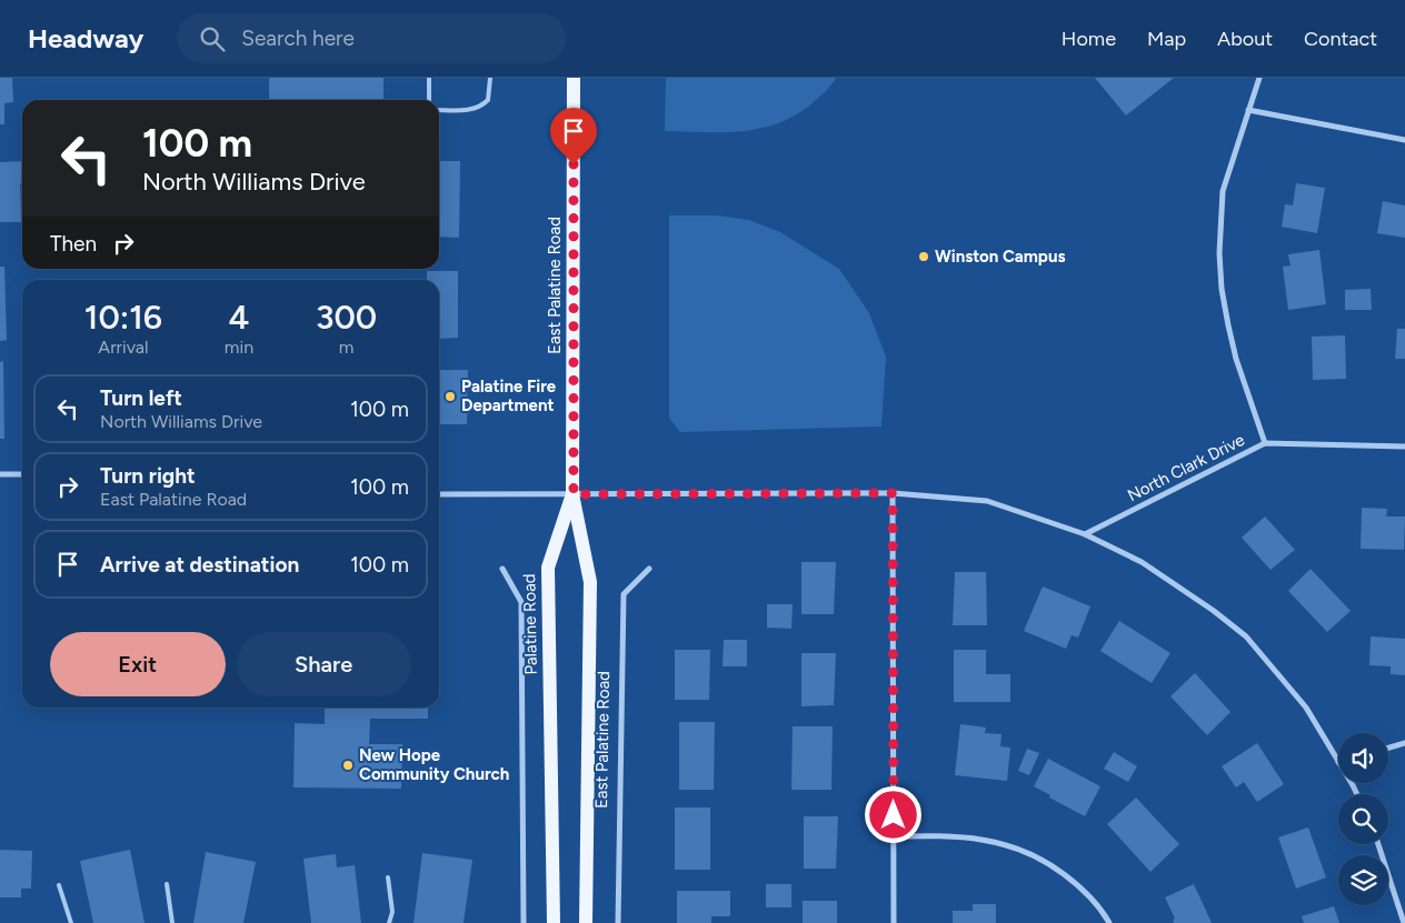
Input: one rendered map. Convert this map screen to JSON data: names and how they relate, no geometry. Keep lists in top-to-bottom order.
{
  "streets": {
    "main road": ["East Palatine Road", "Palatine Road"],
    "street": ["North Clark Drive"]
  },
  "crossings": [
    ["East Palatine Road", "Palatine Road"]
  ],
  "places": ["Winston Campus", "Palatine Fire Department", "New Hope Community Church"],
  "page": {
    "header": "Headway",
    "search": "Search here",
    "nav": [
      "Home",
      "Map",
      "About",
      "Contact"
    ],
    "turn": ["100 m", "North Williams Drive"],
    "then": "Then",
    "eta": [
      "10:16",
      "Arrival",
      "4",
      "min",
      "300",
      "m"
    ],
    "list": [
      {
        "name": "Turn left",
        "note": "North Williams Drive",
        "value": "100 m"
      },
      {
        "name": "Turn right",
        "note": "East Palatine Road",
        "value": "100 m"
      },
      {
        "name": "Arrive at destination",
        "value": "100 m"
      }
    ],
    "buttons": ["Exit", "Share"]
  }
}
